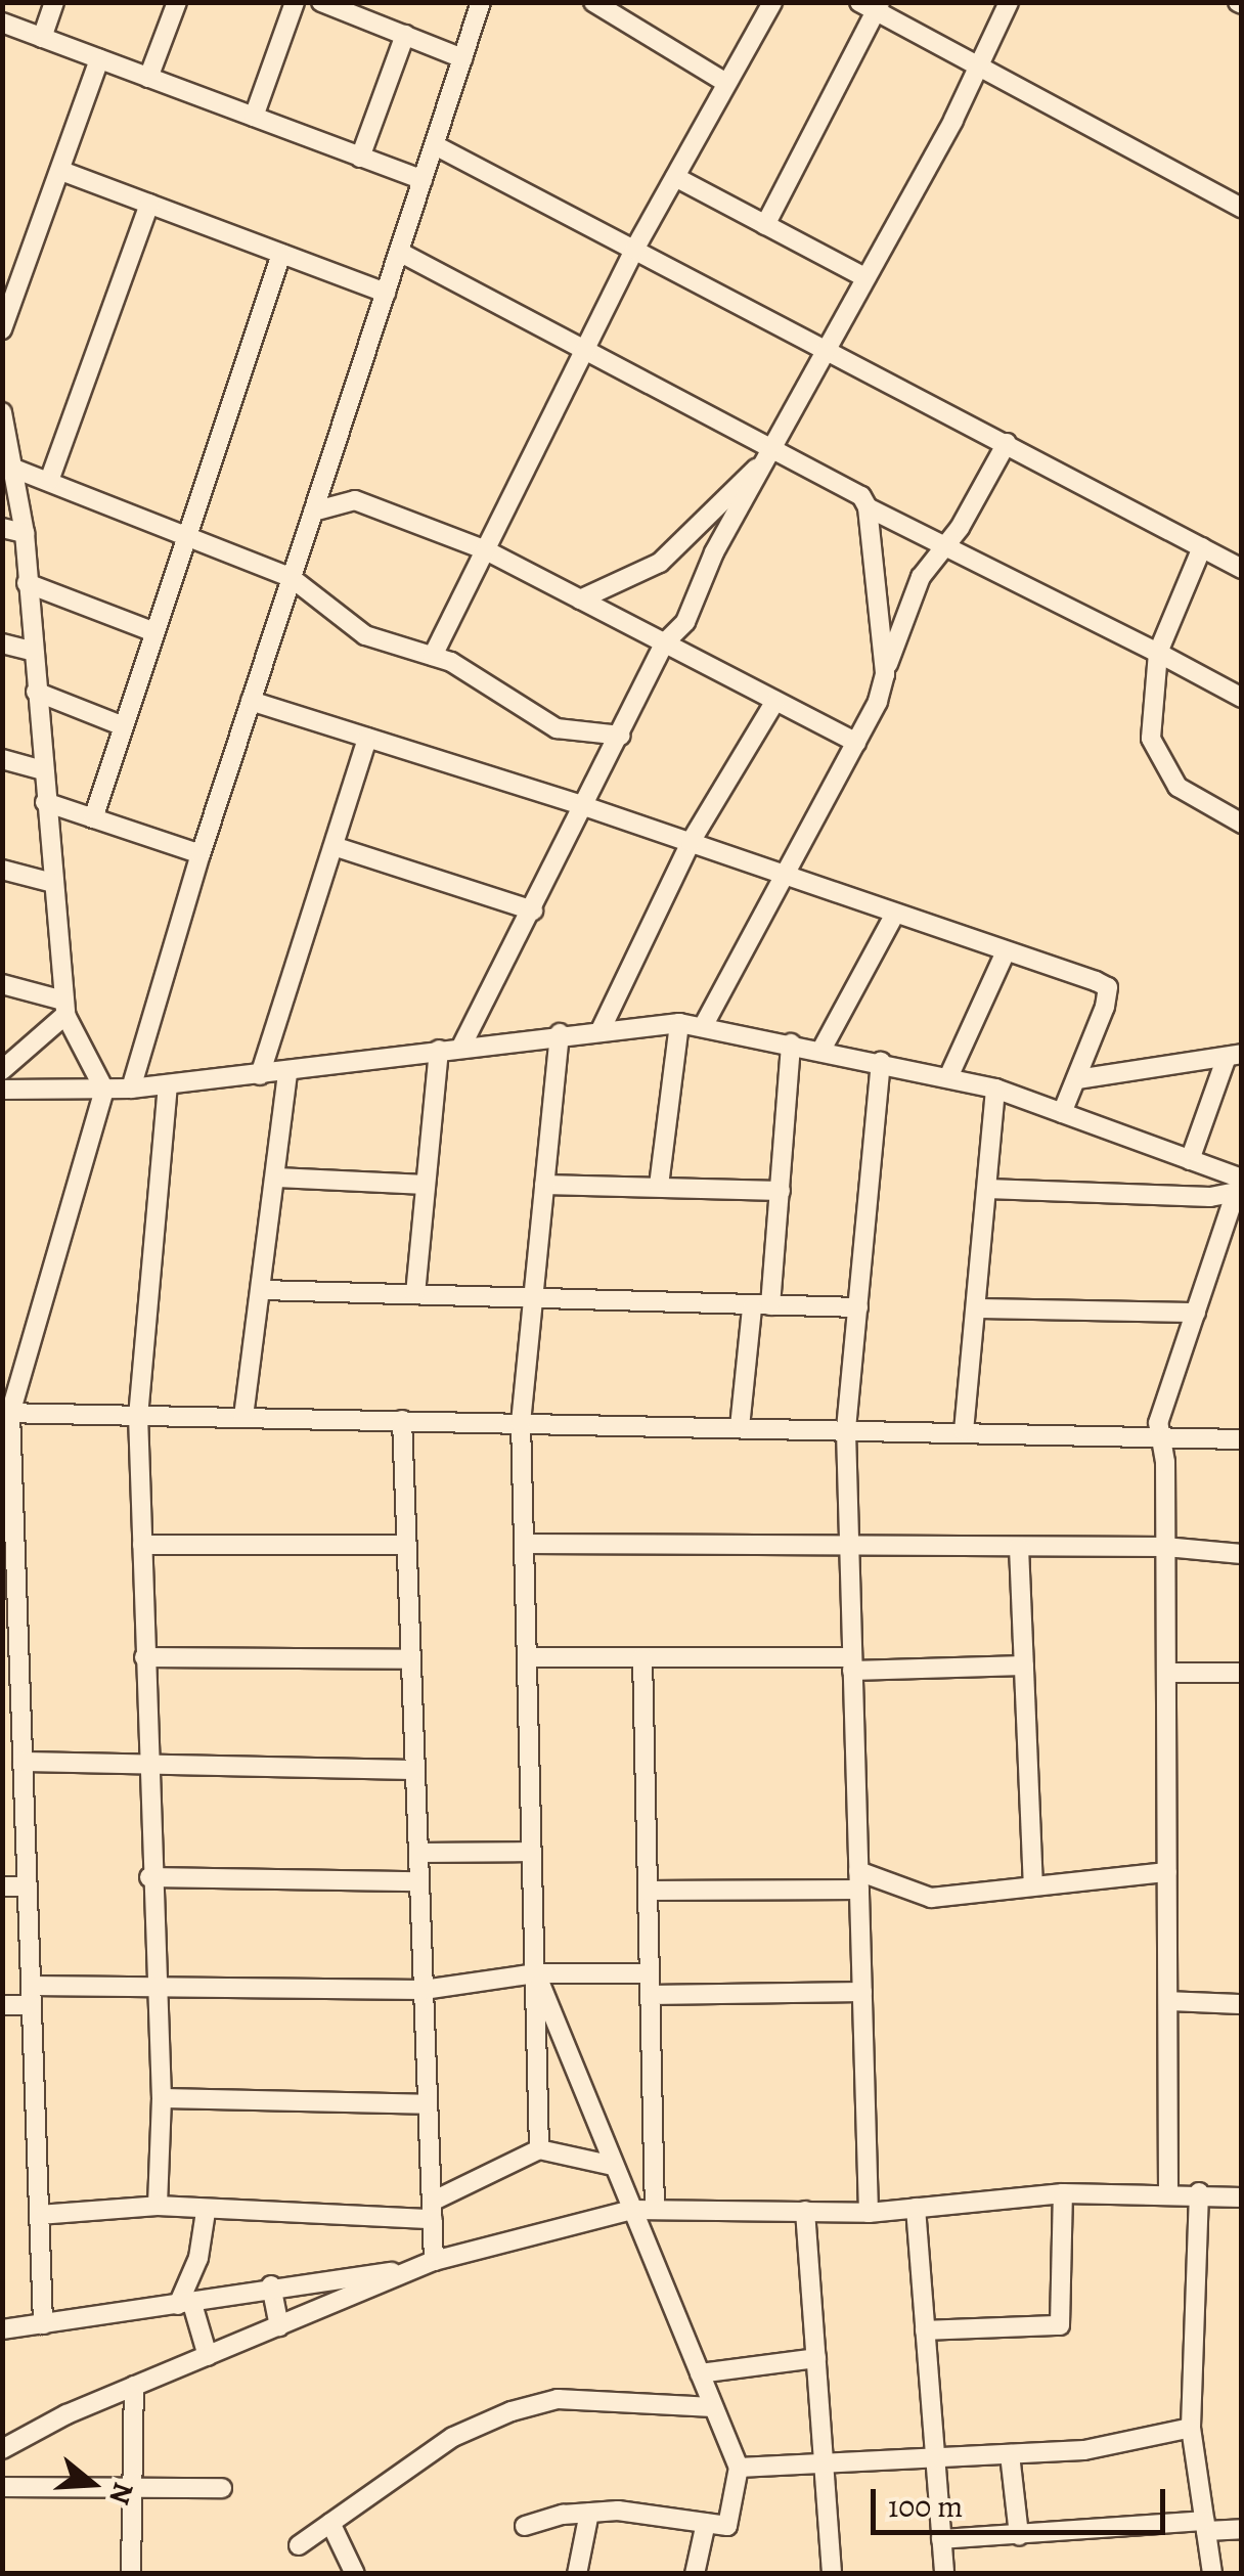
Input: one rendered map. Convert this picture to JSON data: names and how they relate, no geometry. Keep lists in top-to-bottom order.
{
  "scale_bar": "100 m",
  "north": "right"
}
